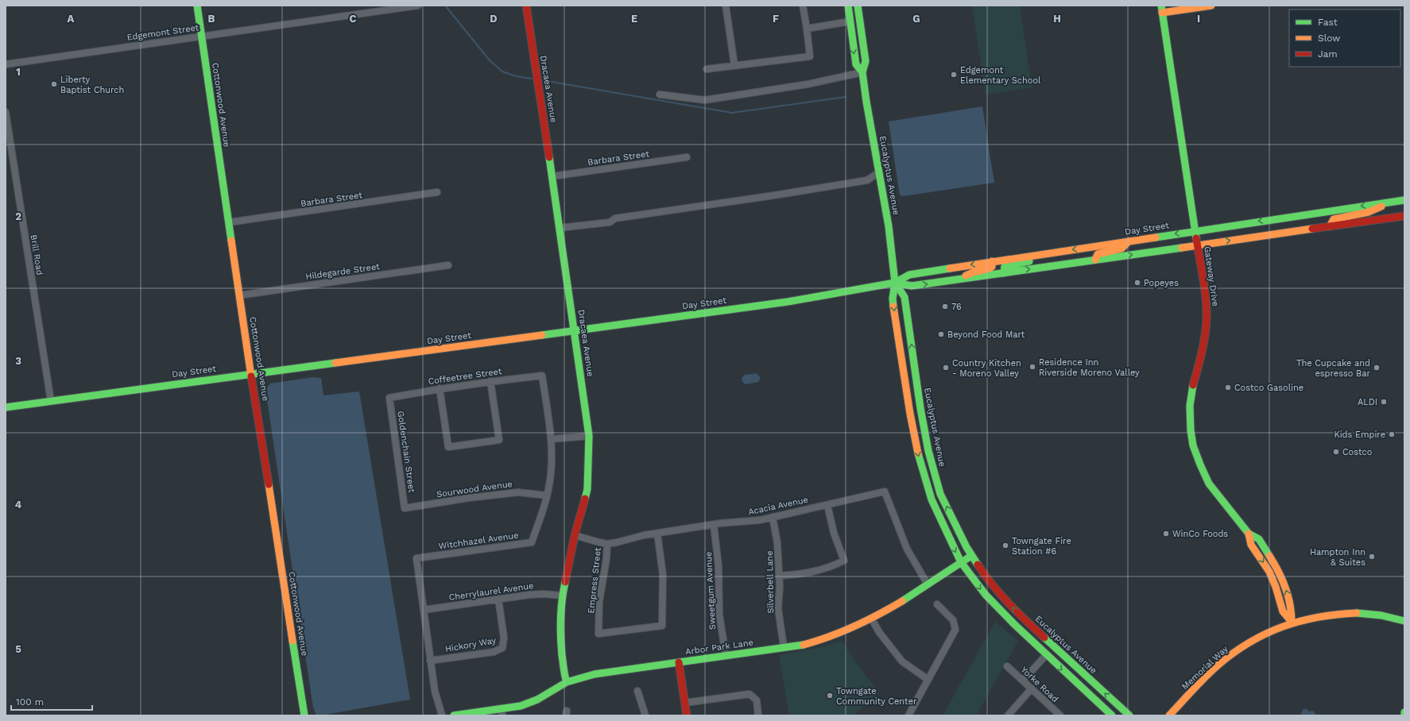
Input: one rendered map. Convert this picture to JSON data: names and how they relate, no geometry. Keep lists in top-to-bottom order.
{
  "streets": {
    "main road": [
      "Dracaea Avenue",
      "Cottonwood Avenue",
      "Eucalyptus Avenue",
      "Day Street",
      "Gateway Drive",
      "Arbor Park Lane",
      "Memorial Way"
    ],
    "street": [
      "Edgemont Street",
      "Barbara Street",
      "Brill Road",
      "Hildegarde Street",
      "Coffeetree Street",
      "Goldenchain Street",
      "Sourwood Avenue",
      "Acacia Avenue",
      "Witchhazel Avenue",
      "Empress Street",
      "Silverbell Lane",
      "Sweetgum Avenue",
      "Cherrylaurel Avenue",
      "Hickory Way",
      "Yorke Road"
    ]
  },
  "crossings": [
    ["Edgemont Street", "Cottonwood Avenue"],
    ["Dracaea Avenue", "Barbara Street"],
    ["Dracaea Avenue", "Day Street"],
    ["Dracaea Avenue", "Acacia Avenue"],
    ["Dracaea Avenue", "Cherrylaurel Avenue"],
    ["Dracaea Avenue", "Arbor Park Lane"],
    ["Cottonwood Avenue", "Barbara Street"],
    ["Cottonwood Avenue", "Day Street"],
    ["Cottonwood Avenue", "Hildegarde Street"],
    ["Eucalyptus Avenue", "Day Street"],
    ["Eucalyptus Avenue", "Arbor Park Lane"],
    ["Day Street", "Brill Road"],
    ["Day Street", "Gateway Drive"],
    ["Gateway Drive", "Memorial Way"],
    ["Coffeetree Street", "Goldenchain Street"],
    ["Coffeetree Street", "Witchhazel Avenue"],
    ["Goldenchain Street", "Sourwood Avenue"],
    ["Sourwood Avenue", "Witchhazel Avenue"],
    ["Acacia Avenue", "Empress Street"],
    ["Acacia Avenue", "Silverbell Lane"],
    ["Acacia Avenue", "Sweetgum Avenue"],
    ["Acacia Avenue", "Arbor Park Lane"],
    ["Witchhazel Avenue", "Cherrylaurel Avenue"],
    ["Witchhazel Avenue", "Hickory Way"],
    ["Silverbell Lane", "Arbor Park Lane"],
    ["Sweetgum Avenue", "Arbor Park Lane"],
    ["Cherrylaurel Avenue", "Hickory Way"]
  ],
  "places": [
    "Edgemont Elementary School",
    "Liberty Baptist Church",
    "Popeyes",
    "76",
    "Beyond Food Mart",
    "Residence Inn Riverside Moreno Valley",
    "Country Kitchen - Moreno Valley",
    "The Cupcake and espresso Bar",
    "Costco Gasoline",
    "ALDI",
    "Kids Empire",
    "Costco",
    "WinCo Foods",
    "Towngate Fire Station #6",
    "Hampton Inn & Suites",
    "Towngate Community Center"
  ],
  "legend": ["Fast", "Slow", "Jam"],
  "scale_bar": "100 m",
  "grid": {
    "columns": [
      "A",
      "B",
      "C",
      "D",
      "E",
      "F",
      "G",
      "H",
      "I"
    ],
    "rows": [
      "1",
      "2",
      "3",
      "4",
      "5"
    ]
  }
}
